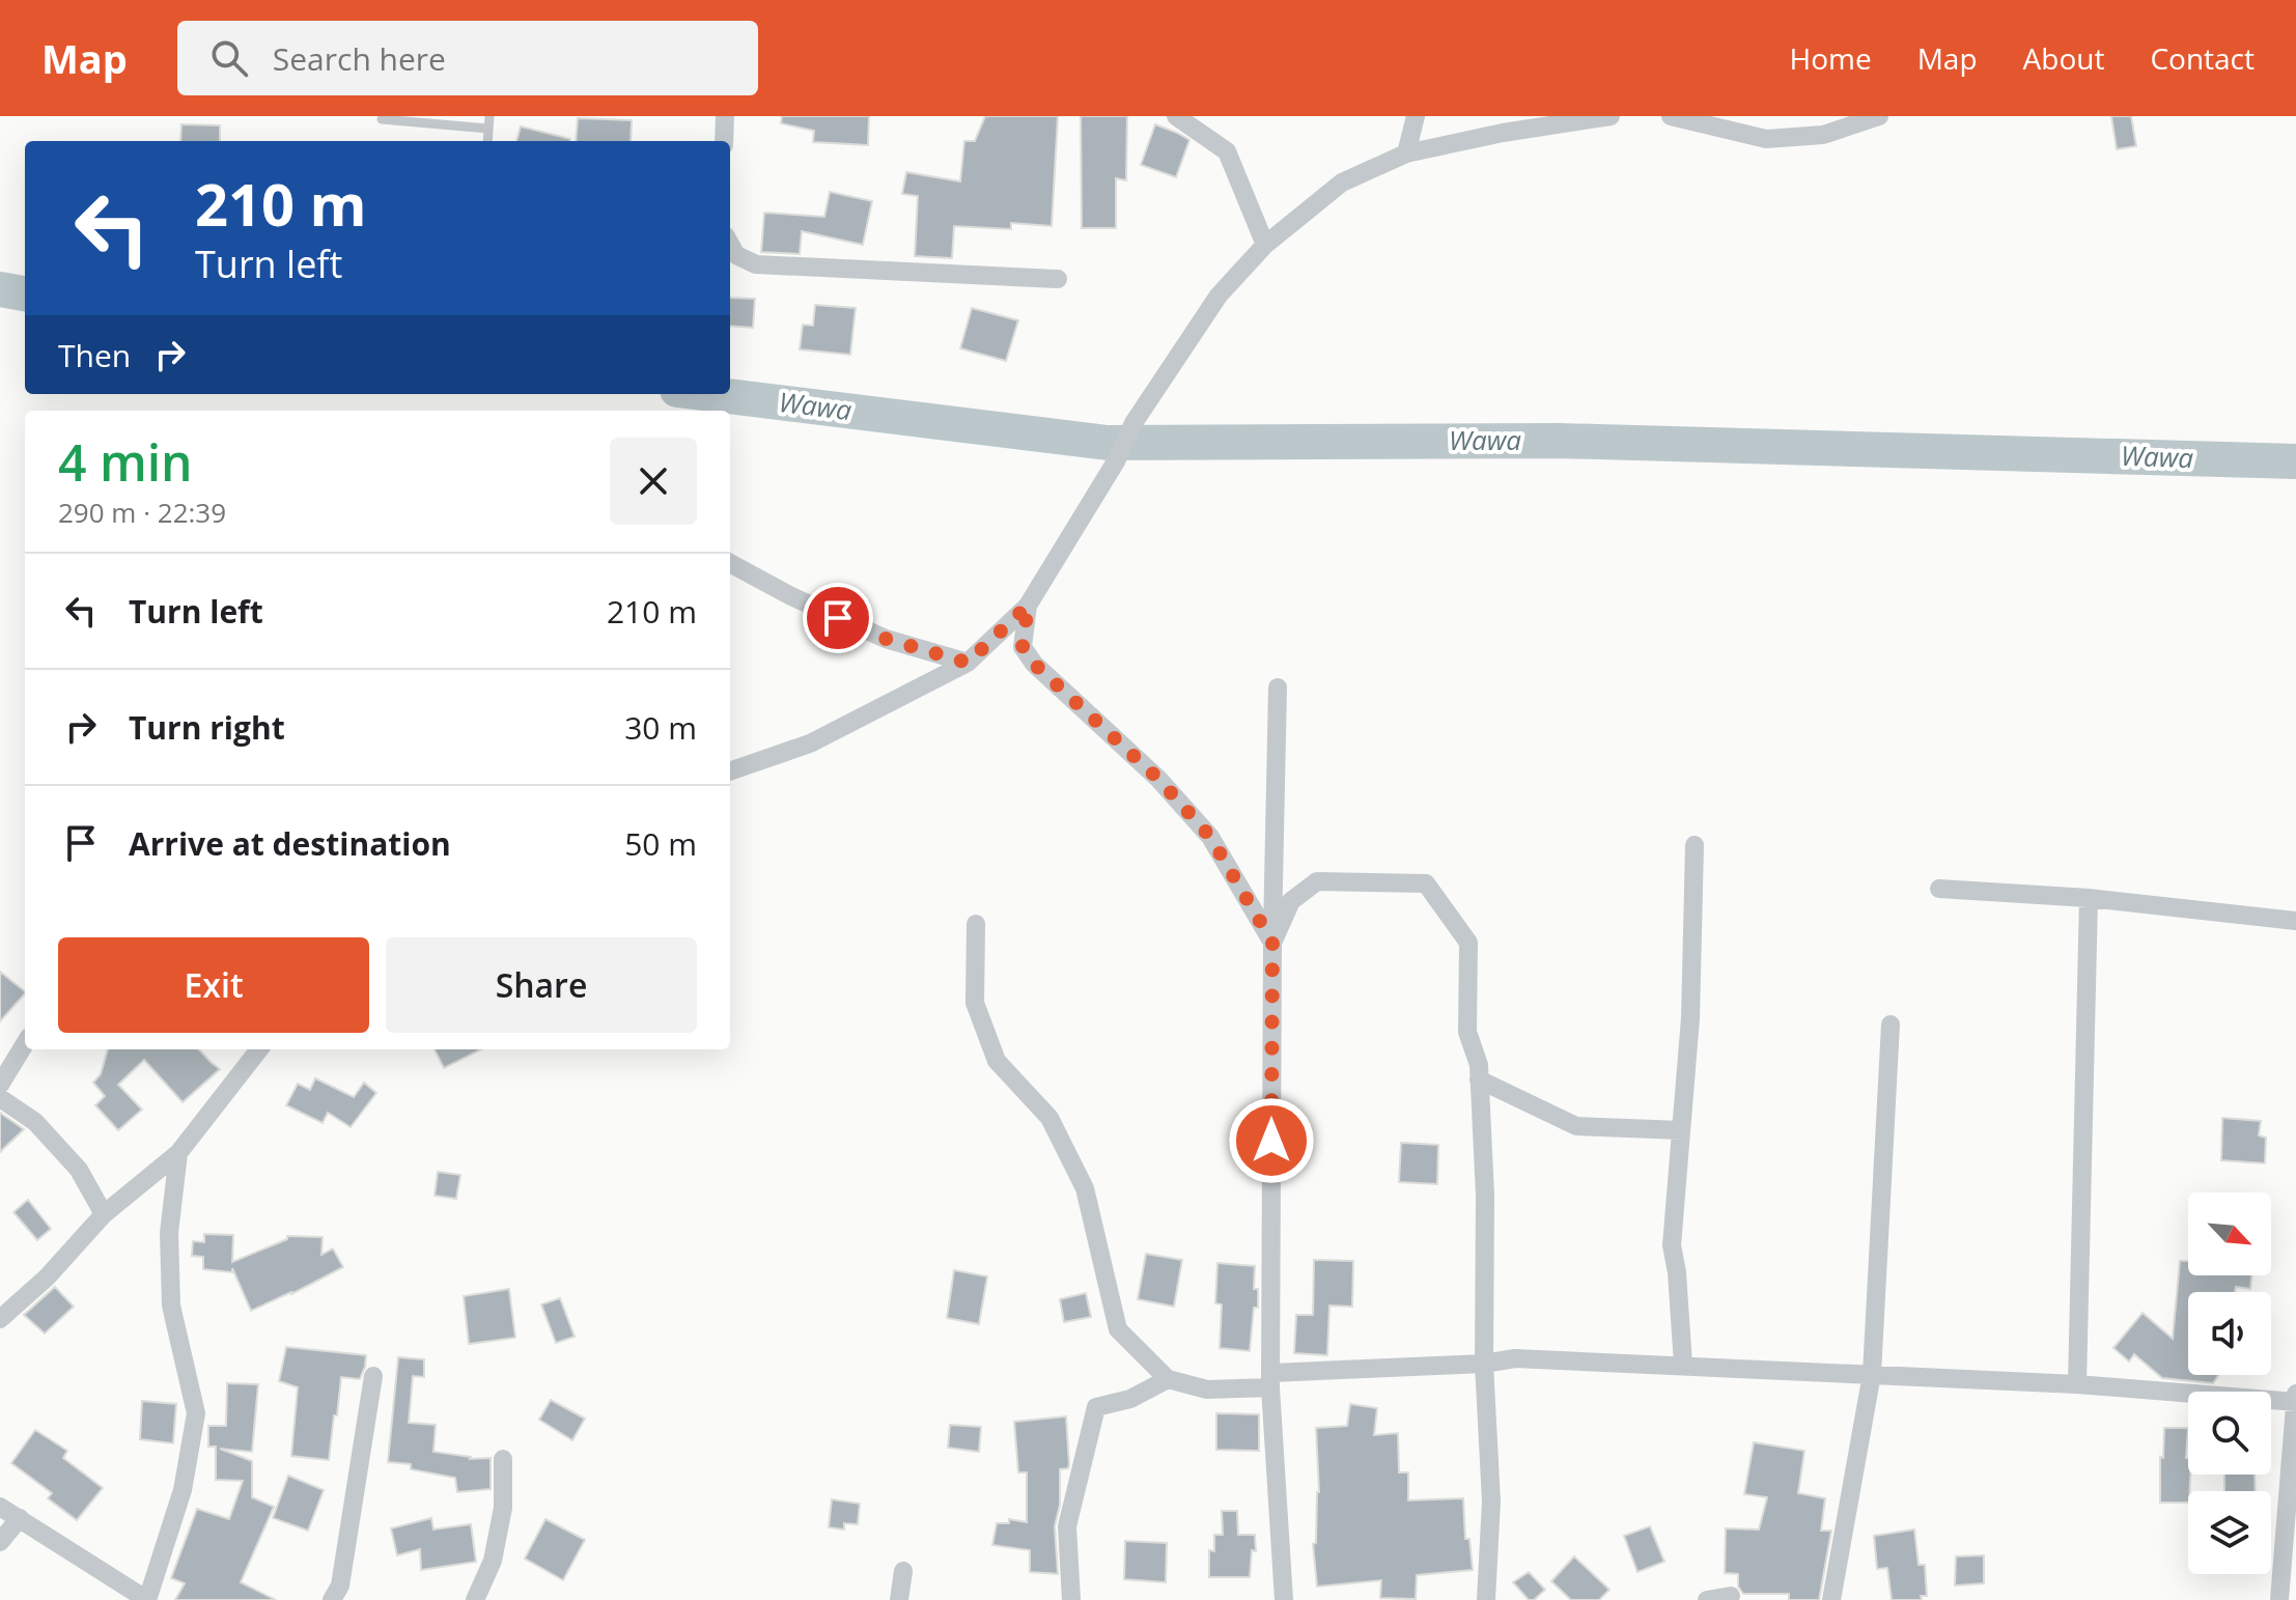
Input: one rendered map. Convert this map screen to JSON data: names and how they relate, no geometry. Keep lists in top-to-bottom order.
{
  "water": ["Wawa"],
  "north": "bottom right",
  "page": {
    "header": "Map",
    "search": "Search here",
    "nav": [
      "Home",
      "Map",
      "About",
      "Contact"
    ],
    "turn": ["210 m", "Turn left"],
    "then": "Then",
    "heading": ["4 min", "290 m · 22:39"],
    "list": [
      {
        "name": "Turn left",
        "value": "210 m"
      },
      {
        "name": "Turn right",
        "value": "30 m"
      },
      {
        "name": "Arrive at destination",
        "value": "50 m"
      }
    ],
    "buttons": ["Exit", "Share"]
  }
}
